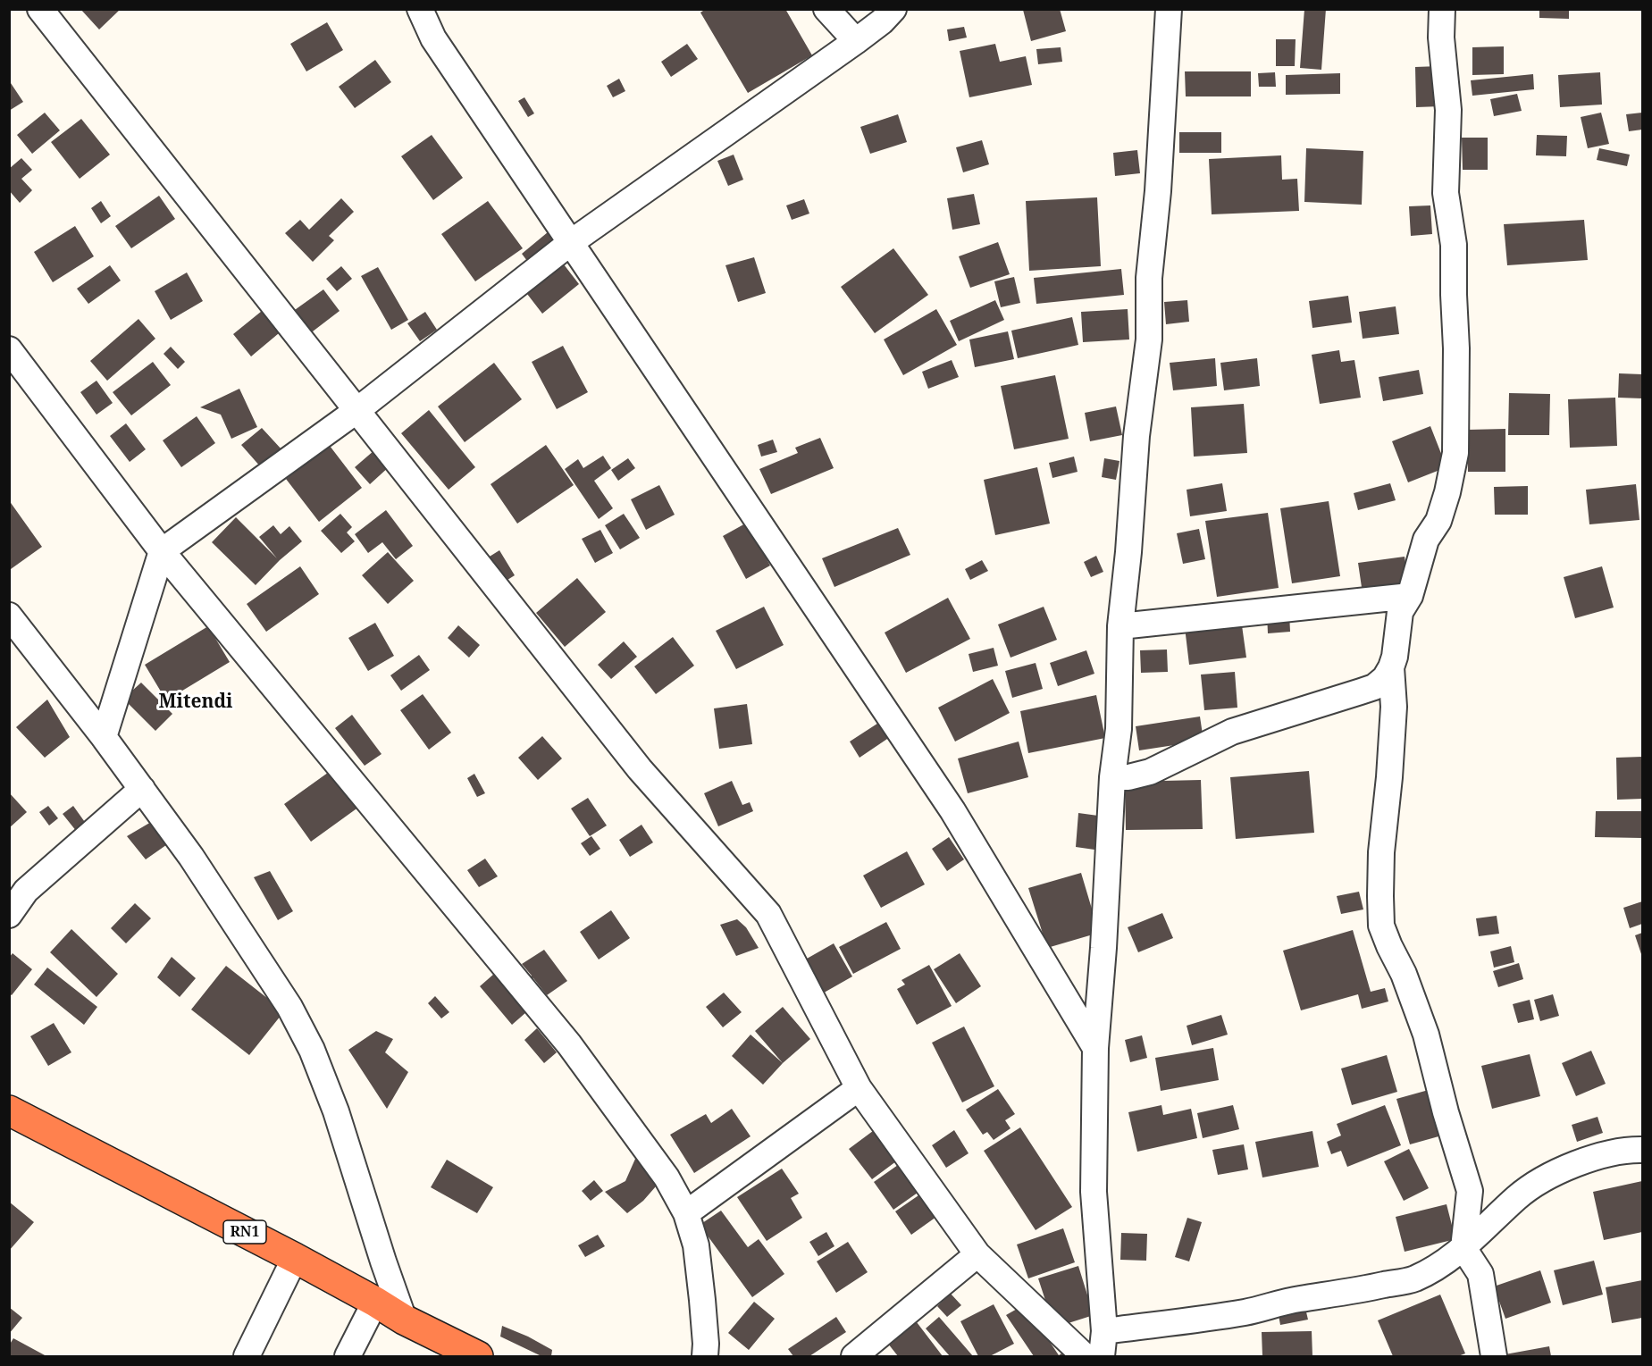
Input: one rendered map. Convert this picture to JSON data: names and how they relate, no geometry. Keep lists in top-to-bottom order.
{
  "streets": {
    "highway": ["RN1"]
  },
  "districts": ["Mitendi"]
}
